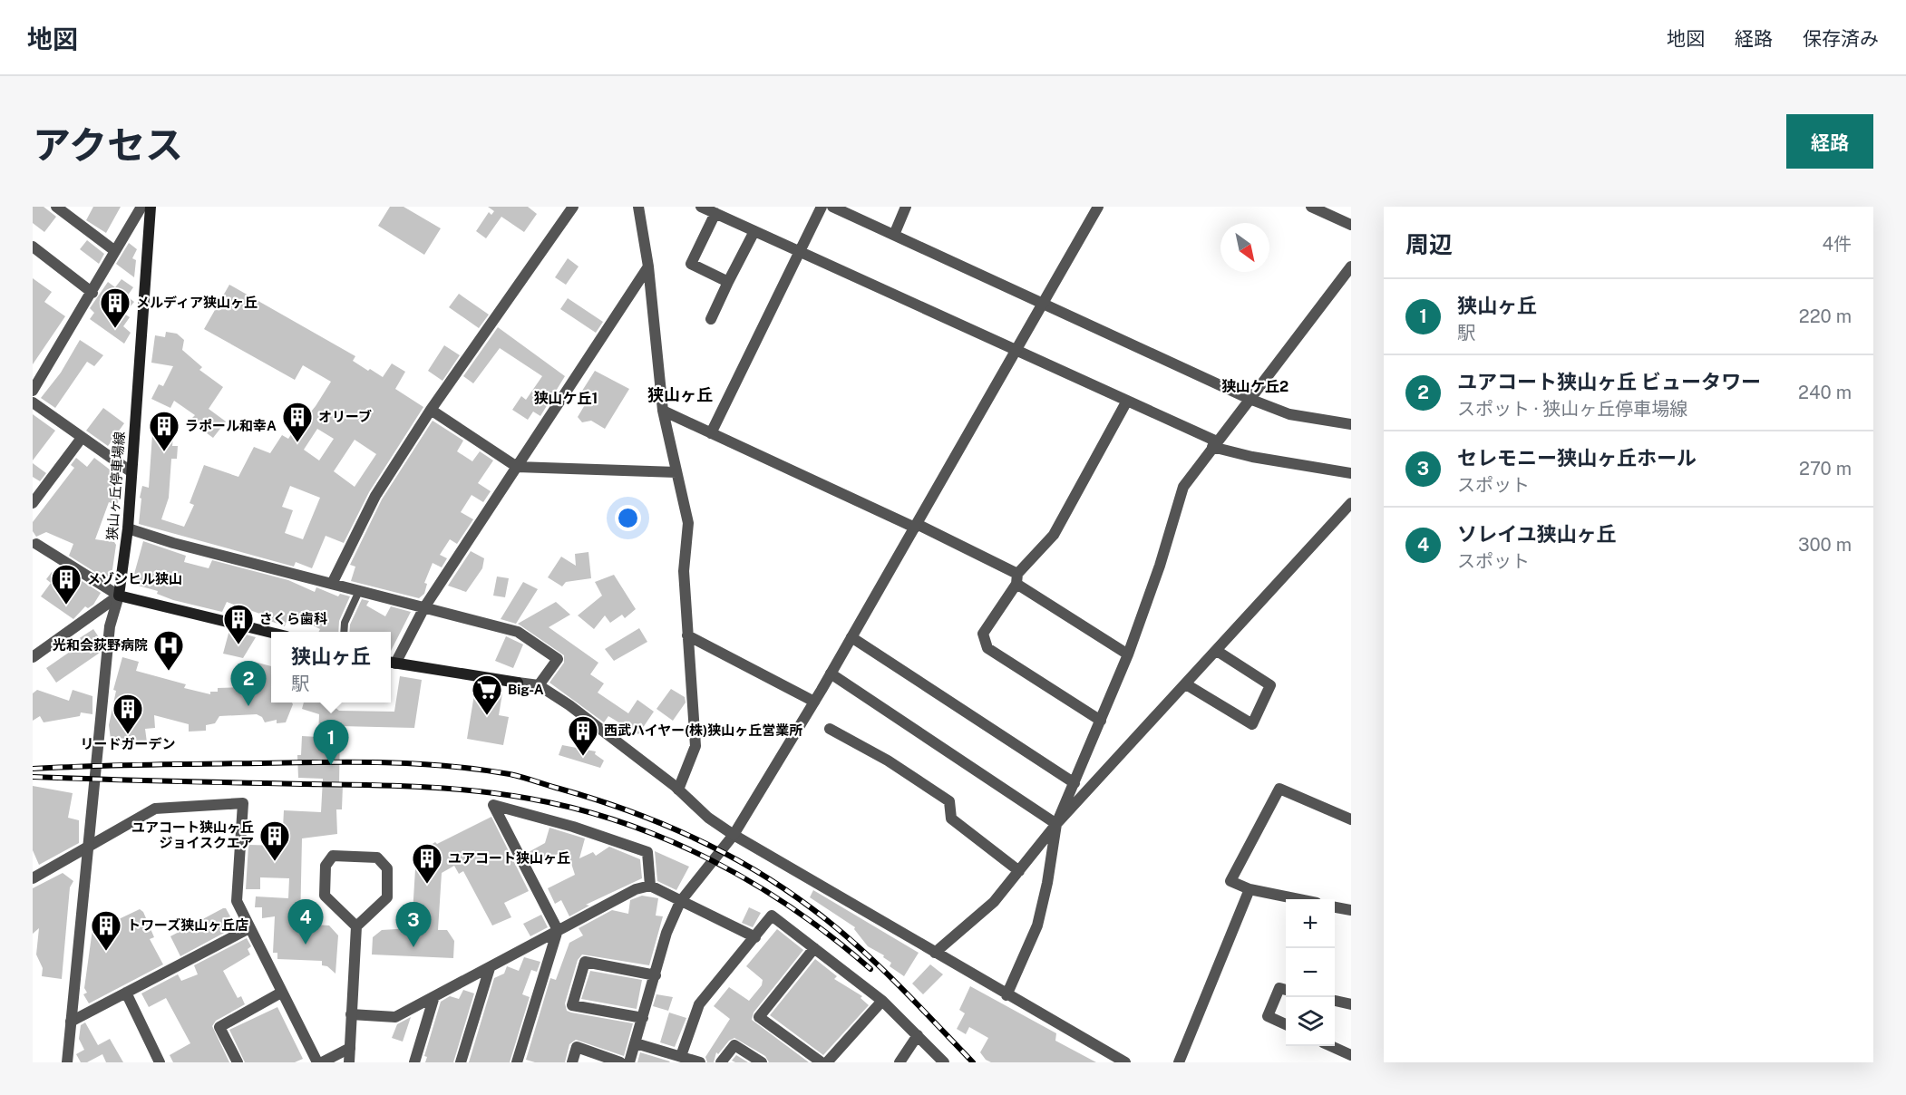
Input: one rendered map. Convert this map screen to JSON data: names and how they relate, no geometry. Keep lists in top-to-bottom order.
{
  "streets": {
    "main road": ["狭山ヶ丘停車場線"]
  },
  "districts": ["狭山ケ丘2", "狭山ヶ丘", "狭山ケ丘1"],
  "places": {
    "building": [
      "メルディア狭山ヶ丘",
      "オリーブ",
      "ラポール和幸A",
      "メゾンヒル狭山",
      "さくら歯科",
      "リードガーデン",
      "西武ハイヤー(株)狭山ヶ丘営業所",
      "ユアコート狭山ヶ丘 ジョイスクエア",
      "ユアコート狭山ヶ丘",
      "トワーズ狭山ヶ丘店"
    ],
    "hospital": ["光和会荻野病院"],
    "supermarket": ["Big-A"]
  },
  "north": "bottom right",
  "page": {
    "header": "地図",
    "nav": ["地図", "経路", "保存済み"],
    "title": "アクセス",
    "buttons": "経路",
    "heading": ["周辺", "4件"],
    "list": [
      {
        "mark": "1",
        "name": "狭山ヶ丘",
        "note": "駅",
        "value": "220 m"
      },
      {
        "mark": "2",
        "name": "ユアコート狭山ヶ丘 ビュータワー",
        "note": "スポット · 狭山ヶ丘停車場線",
        "value": "240 m"
      },
      {
        "mark": "3",
        "name": "セレモニー狭山ヶ丘ホール",
        "note": "スポット",
        "value": "270 m"
      },
      {
        "mark": "4",
        "name": "ソレイユ狭山ヶ丘",
        "note": "スポット",
        "value": "300 m"
      }
    ],
    "popup": ["狭山ヶ丘", "駅"],
    "pins": [
      "2",
      "1",
      "4",
      "3"
    ],
    "map_buttons": ["+", "−"]
  }
}
